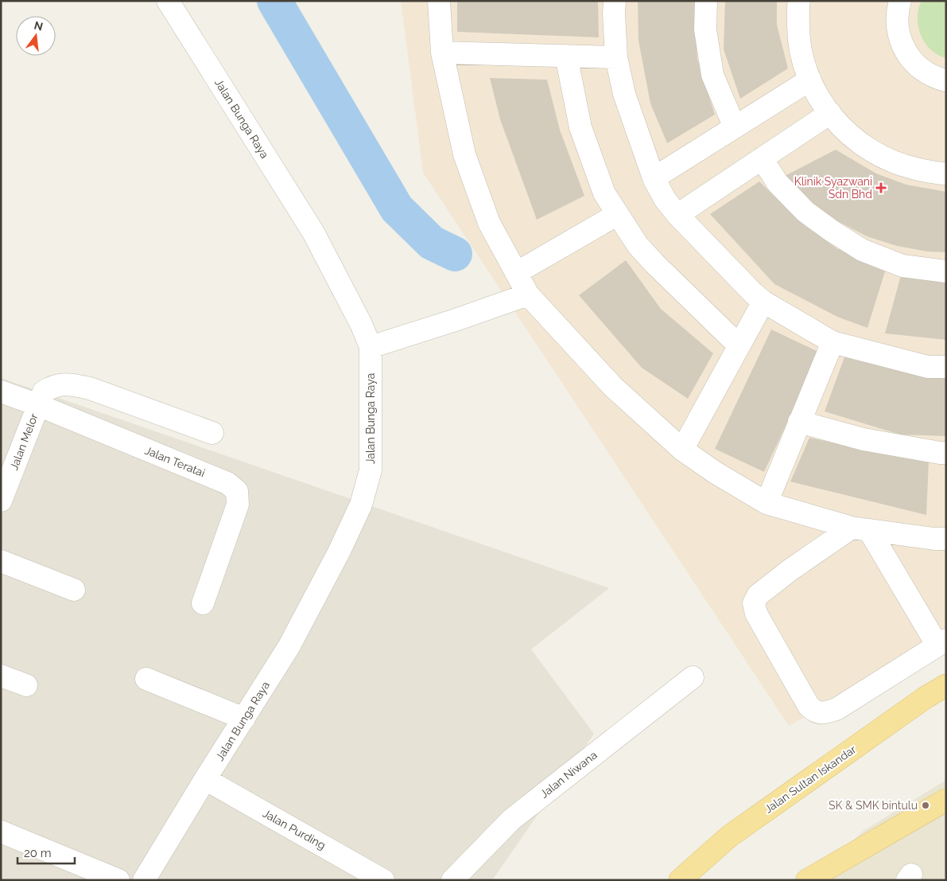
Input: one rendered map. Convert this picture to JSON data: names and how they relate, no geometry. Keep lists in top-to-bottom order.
{
  "streets": {
    "main road": ["Jalan Sultan Iskandar"],
    "street": [
      "Jalan Bunga Raya",
      "Jalan Melor",
      "Jalan Teratai",
      "Jalan Niwana",
      "Jalan Purding"
    ]
  },
  "crossings": [
    ["Jalan Bunga Raya", "Jalan Purding"],
    ["Jalan Melor", "Jalan Teratai"]
  ],
  "places": {
    "health": ["Klinik Syazwani Sdn Bhd"],
    "other": ["SK & SMK bintulu"]
  },
  "scale_bar": "20 m",
  "north": "top"
}
